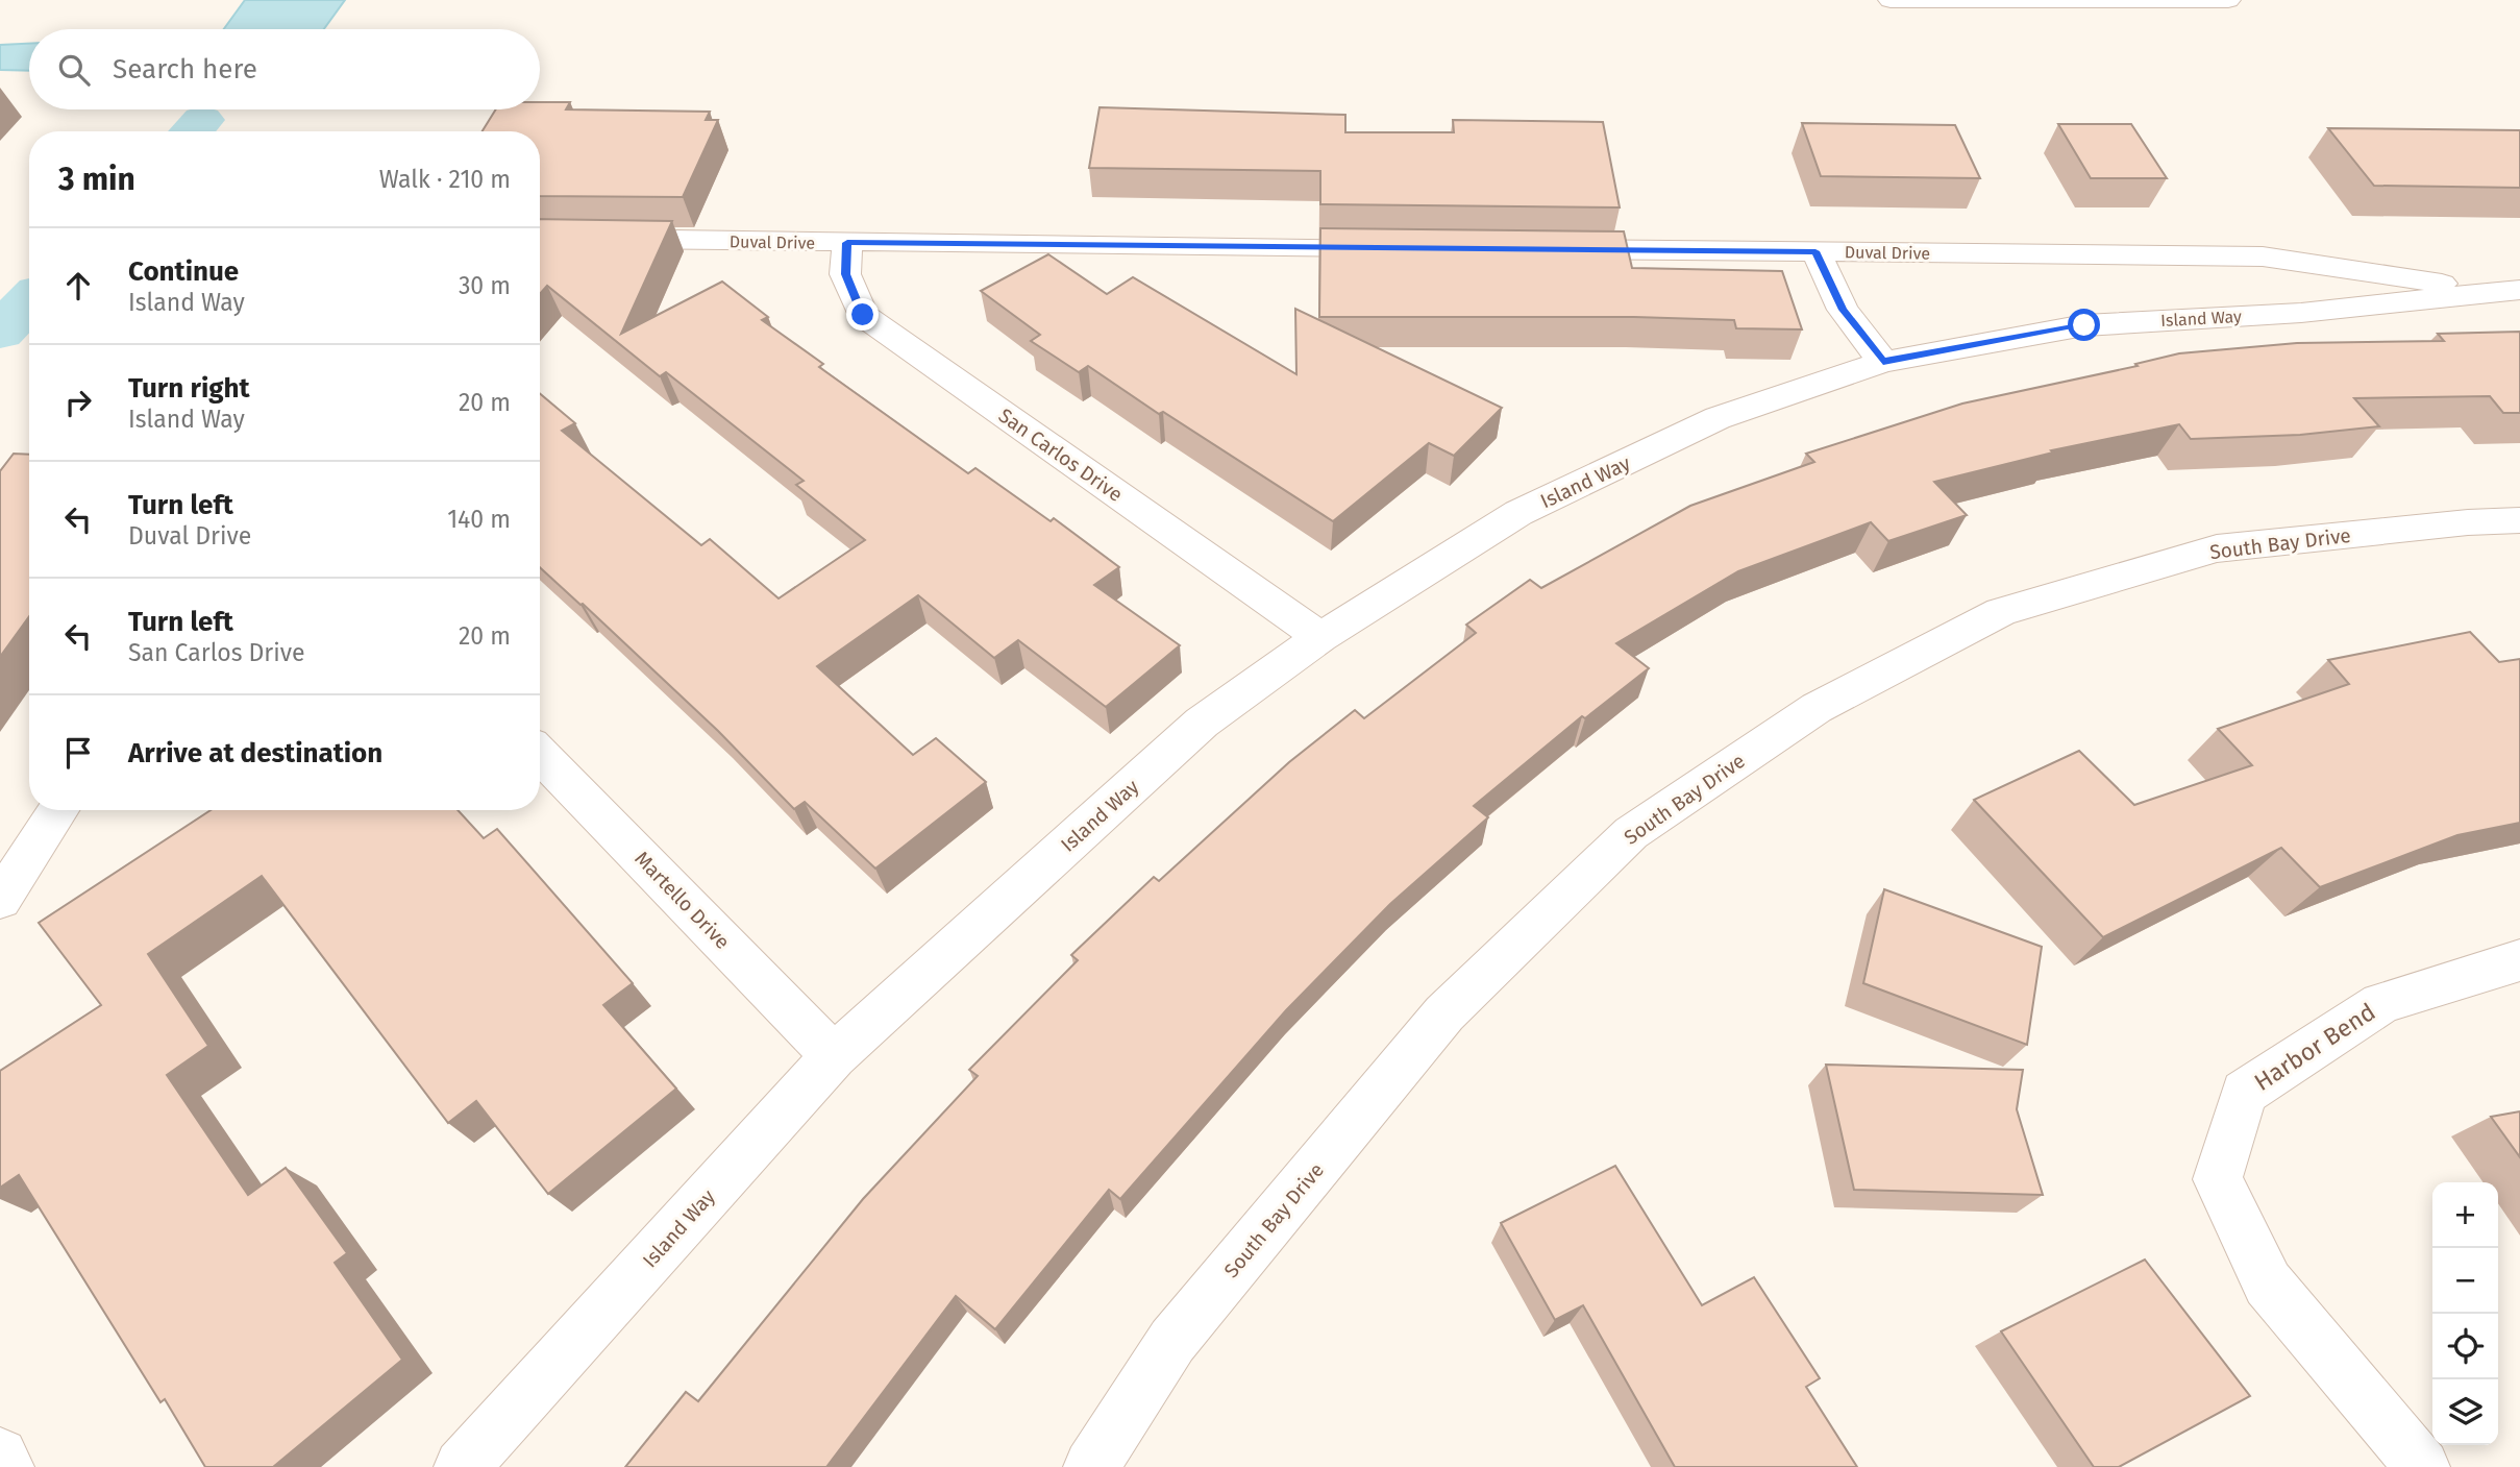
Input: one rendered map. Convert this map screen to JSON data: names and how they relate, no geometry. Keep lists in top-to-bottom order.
{
  "streets": {
    "street": [
      "Duval Drive",
      "Island Way",
      "San Carlos Drive",
      "South Bay Drive",
      "Martello Drive",
      "Harbor Bend"
    ]
  },
  "crossings": [
    ["Duval Drive", "Island Way"],
    ["Duval Drive", "San Carlos Drive"],
    ["Island Way", "San Carlos Drive"],
    ["Island Way", "Martello Drive"]
  ],
  "page": {
    "search": "Search here",
    "heading": ["3 min", "Walk · 210 m"],
    "list": [
      ["Continue", "Island Way", "30 m"],
      ["Turn right", "Island Way", "20 m"],
      ["Turn left", "Duval Drive", "140 m"],
      ["Turn left", "San Carlos Drive", "20 m"],
      "Arrive at destination"
    ],
    "map_buttons": ["+", "−"]
  }
}
